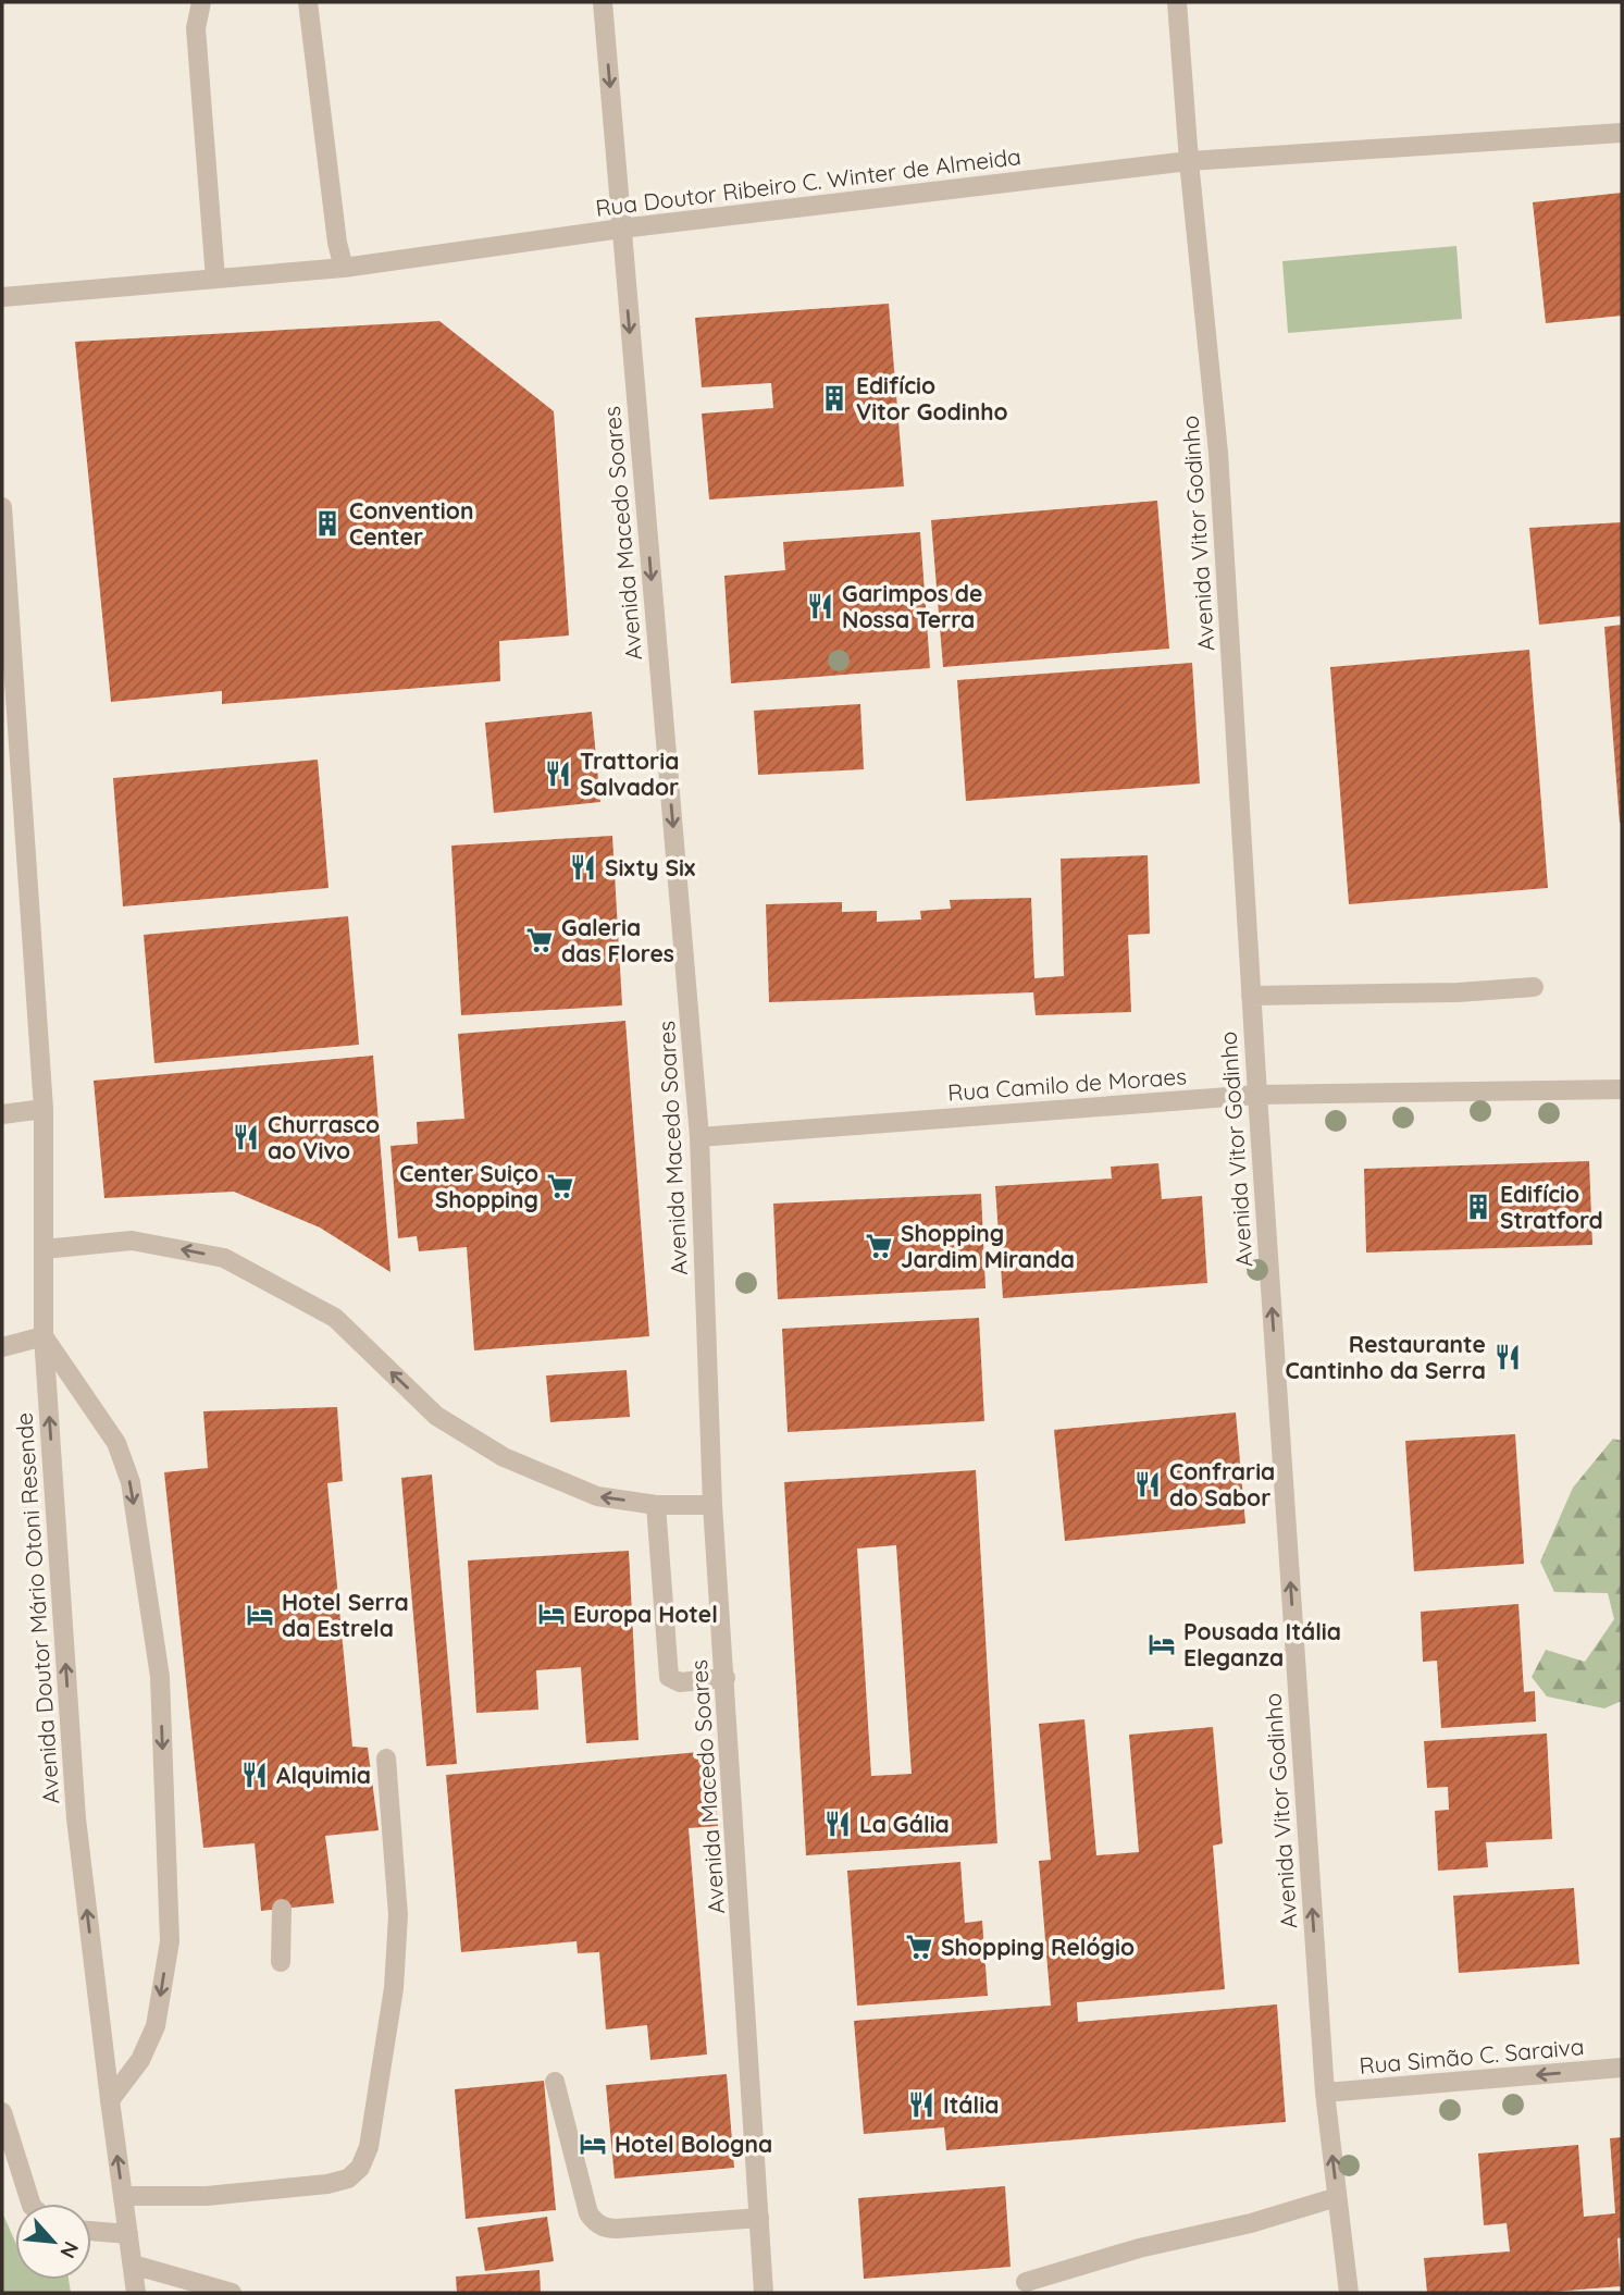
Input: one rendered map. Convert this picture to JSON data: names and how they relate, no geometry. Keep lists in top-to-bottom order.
{
  "streets": {
    "street": [
      "Rua Doutor Ribeiro C. Winter de Almeida",
      "Avenida Macedo Soares",
      "Avenida Vitor Godinho",
      "Rua Camilo de Moraes",
      "Avenida Doutor Mário Otoni Resende",
      "Rua Simão C. Saraiva"
    ]
  },
  "crossings": [
    ["Rua Doutor Ribeiro C. Winter de Almeida", "Avenida Macedo Soares"],
    ["Rua Doutor Ribeiro C. Winter de Almeida", "Avenida Vitor Godinho"],
    ["Avenida Macedo Soares", "Rua Camilo de Moraes"],
    ["Avenida Vitor Godinho", "Rua Camilo de Moraes"],
    ["Avenida Vitor Godinho", "Rua Simão C. Saraiva"]
  ],
  "one_way": ["Avenida Macedo Soares", "Avenida Vitor Godinho", "Rua Simão C. Saraiva"],
  "places": {
    "building": ["Edifício Vitor Godinho", "Convention Center", "Edifício Stratford"],
    "restaurant": [
      "Garimpos de Nossa Terra",
      "Trattoria Salvador",
      "Sixty Six",
      "Churrasco ao Vivo",
      "Restaurante Cantinho da Serra",
      "Confraria do Sabor",
      "Alquimia",
      "La Gália",
      "Itália"
    ],
    "supermarket": [
      "Galeria das Flores",
      "Center Suiço Shopping",
      "Shopping Jardim Miranda",
      "Shopping Relógio"
    ],
    "hotel": [
      "Europa Hotel",
      "Hotel Serra da Estrela",
      "Pousada Itália Eleganza",
      "Hotel Bologna"
    ]
  },
  "north": "bottom right"
}
